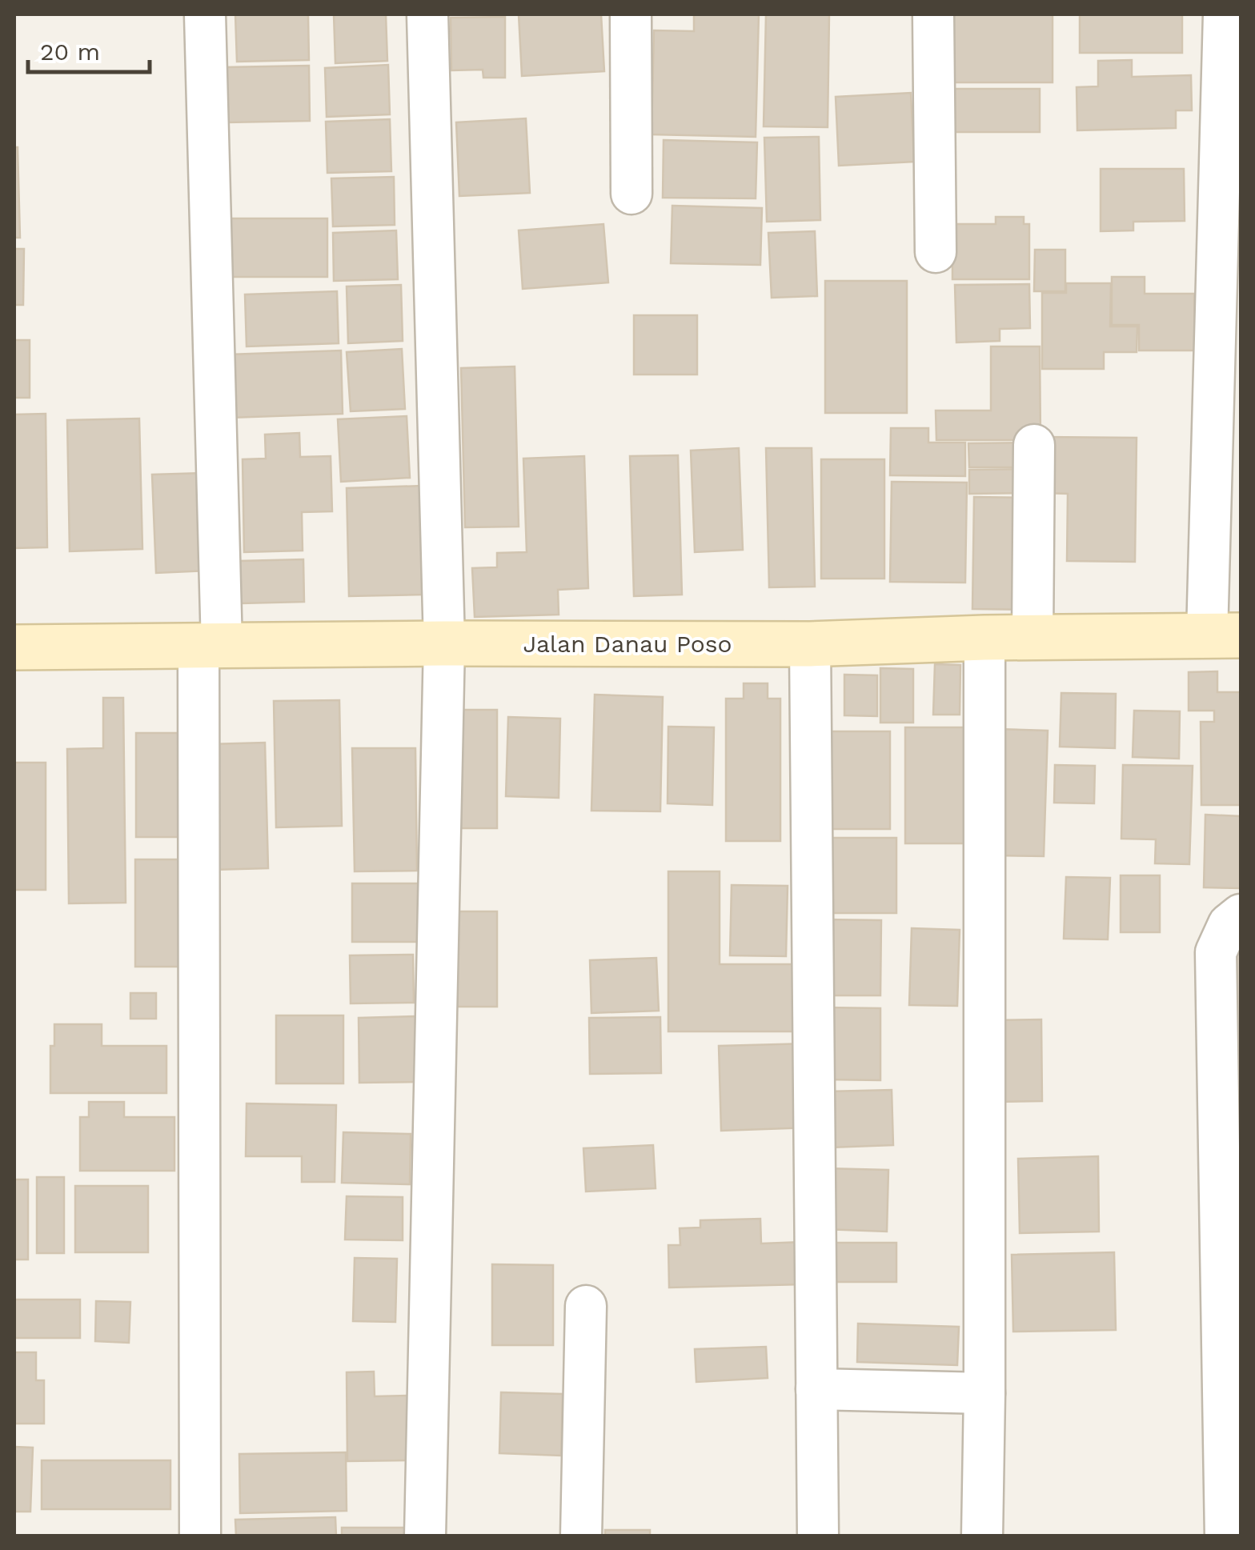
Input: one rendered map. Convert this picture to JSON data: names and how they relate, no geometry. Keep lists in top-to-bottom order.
{
  "streets": {
    "street": ["Jalan Danau Poso"]
  },
  "scale_bar": "20 m"
}
